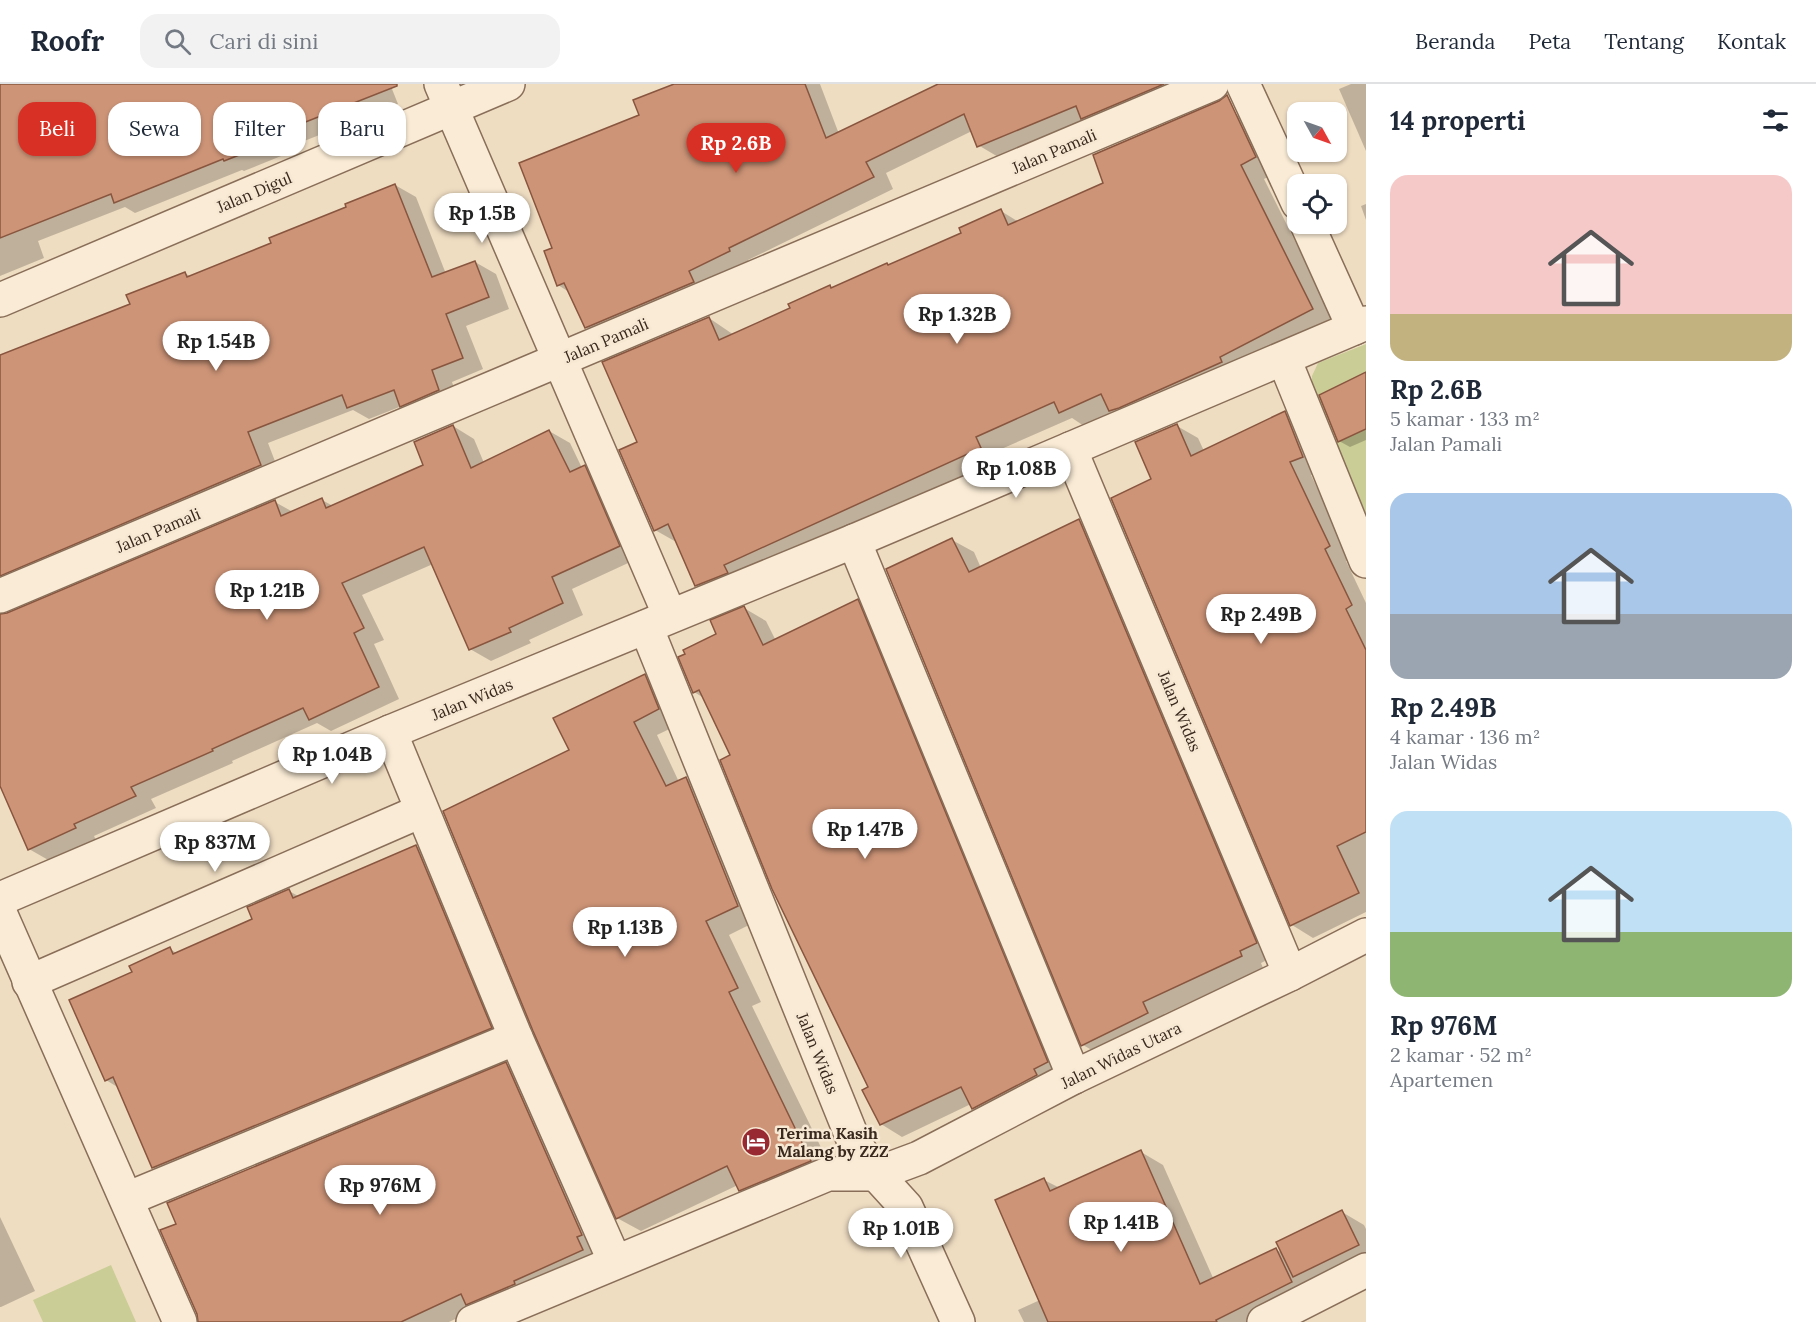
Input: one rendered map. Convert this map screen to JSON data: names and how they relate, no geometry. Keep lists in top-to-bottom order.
{
  "streets": {
    "street": [
      "Jalan Pamali",
      "Jalan Digul",
      "Jalan Widas",
      "Jalan Widas Utara"
    ]
  },
  "crossings": [
    ["Jalan Widas", "Jalan Widas Utara"]
  ],
  "places": {
    "hotel": ["Terima Kasih Malang by ZZZ"]
  },
  "north": "bottom right",
  "page": {
    "header": "Roofr",
    "search": "Cari di sini",
    "nav": [
      "Beranda",
      "Peta",
      "Tentang",
      "Kontak"
    ],
    "heading": "14 properti",
    "chip": [
      "Beli",
      "Sewa",
      "Filter",
      "Baru"
    ],
    "price": [
      "Rp 2.6B",
      "Rp 1.5B",
      "Rp 1.32B",
      "Rp 1.54B",
      "Rp 1.08B",
      "Rp 1.21B",
      "Rp 2.49B",
      "Rp 1.04B",
      "Rp 1.47B",
      "Rp 837M",
      "Rp 1.13B",
      "Rp 976M",
      "Rp 1.41B",
      "Rp 1.01B"
    ],
    "list": [
      {
        "name": "Rp 2.6B",
        "note": "5 kamar · 133 m² · Jalan Pamali"
      },
      {
        "name": "Rp 2.49B",
        "note": "4 kamar · 136 m² · Jalan Widas"
      },
      {
        "name": "Rp 976M",
        "note": "2 kamar · 52 m² · Apartemen"
      }
    ]
  }
}
